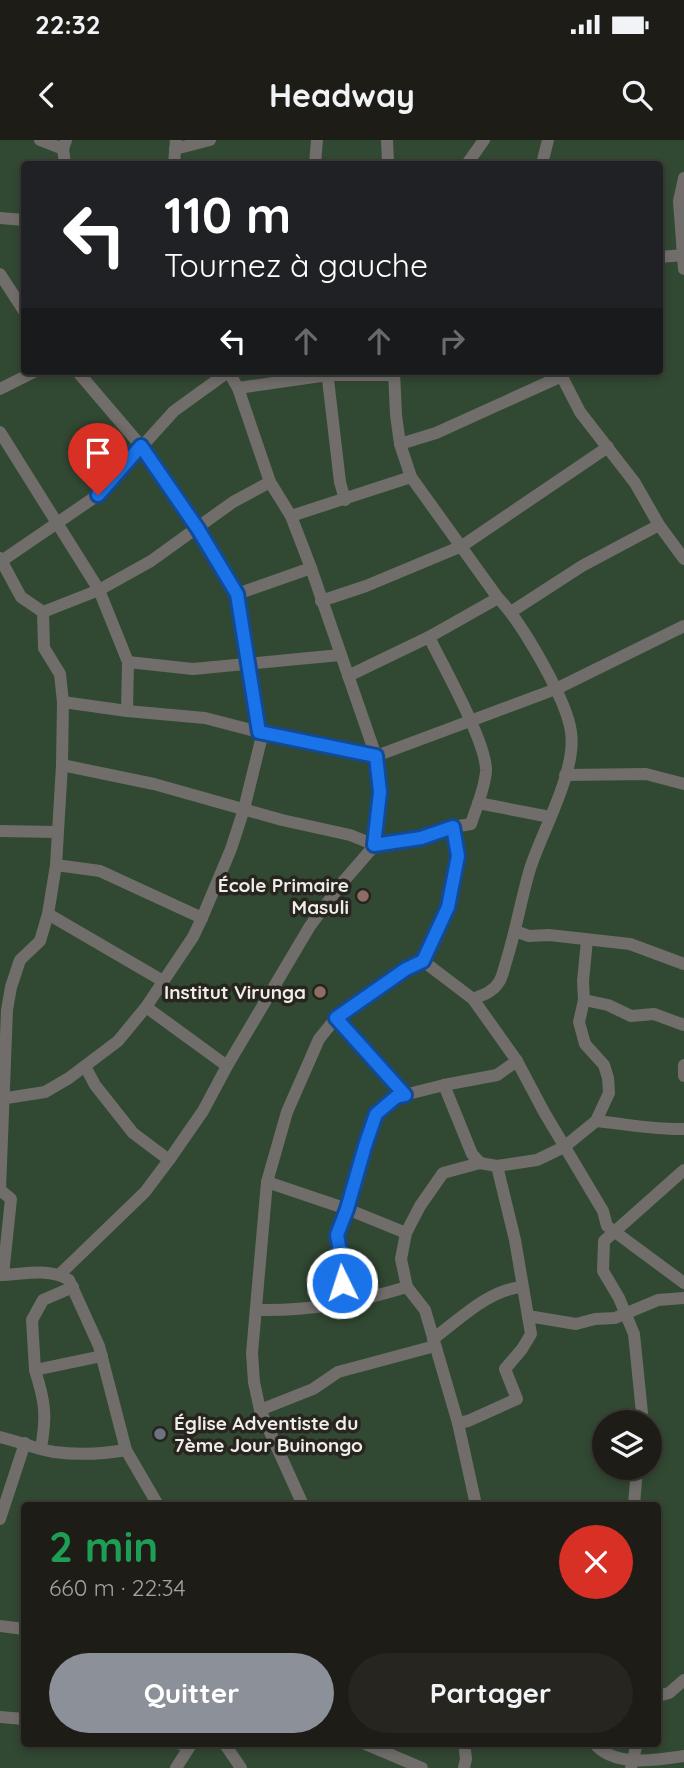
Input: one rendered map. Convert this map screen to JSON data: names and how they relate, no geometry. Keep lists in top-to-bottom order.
{
  "places": ["École Primaire Masuli", "Institut Virunga", "Église Adventiste du 7ème Jour Buinongo"],
  "page": {
    "status": "22:32",
    "header": "Headway",
    "turn": ["110 m", "Tournez à gauche"],
    "heading": ["2 min", "660 m · 22:34"],
    "buttons": ["Quitter", "Partager"]
  }
}
